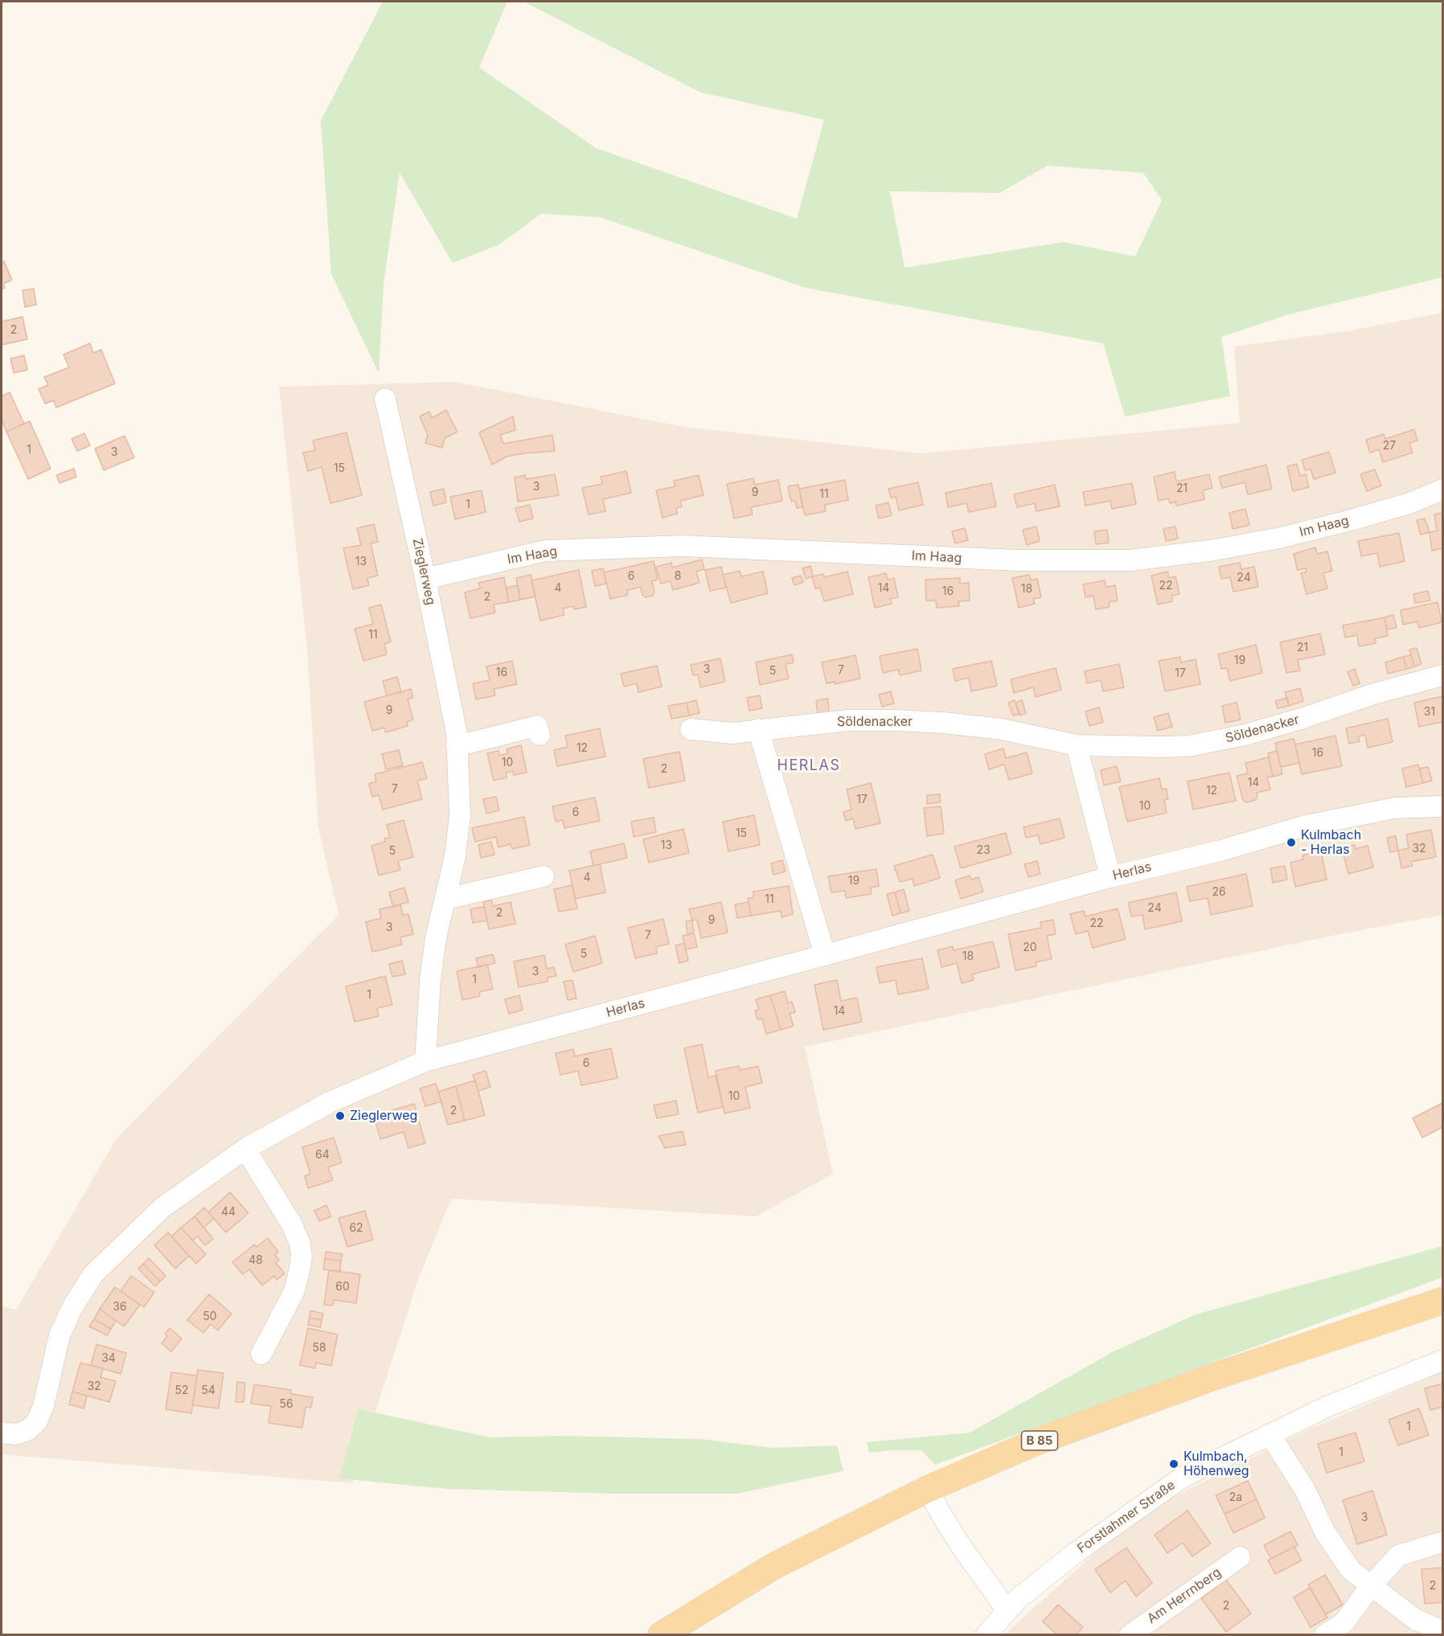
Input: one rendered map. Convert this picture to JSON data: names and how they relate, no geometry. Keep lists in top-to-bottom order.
{
  "streets": {
    "main road": ["B 85"],
    "street": [
      "Im Haag",
      "Zieglerweg",
      "Söldenacker",
      "Herlas",
      "Forstlahmer Straße",
      "Am Herrnberg"
    ]
  },
  "crossings": [
    ["Im Haag", "Zieglerweg"],
    ["Zieglerweg", "Herlas"]
  ],
  "districts": ["HERLAS"],
  "places": ["Kulmbach - Herlas", "Zieglerweg", "Kulmbach, Höhenweg"],
  "house_numbers": [
    "2",
    "27",
    "1",
    "3",
    "15",
    "3",
    "21",
    "9",
    "11",
    "1",
    "13",
    "6",
    "8",
    "24",
    "22",
    "4",
    "14",
    "18",
    "16",
    "2",
    "11",
    "21",
    "19",
    "3",
    "7",
    "5",
    "16",
    "17",
    "9",
    "31",
    "12",
    "16",
    "10",
    "2",
    "14",
    "7",
    "12",
    "17",
    "10",
    "6",
    "15",
    "13",
    "32",
    "23",
    "5",
    "4",
    "19",
    "26",
    "11",
    "24",
    "2",
    "9",
    "22",
    "3",
    "7",
    "20",
    "5",
    "18",
    "3",
    "1",
    "1",
    "14",
    "6",
    "10",
    "2",
    "64",
    "44",
    "62",
    "48",
    "60",
    "36",
    "50",
    "58",
    "34",
    "32",
    "52",
    "54",
    "56",
    "1",
    "1",
    "2a",
    "3",
    "2",
    "2"
  ]
}
